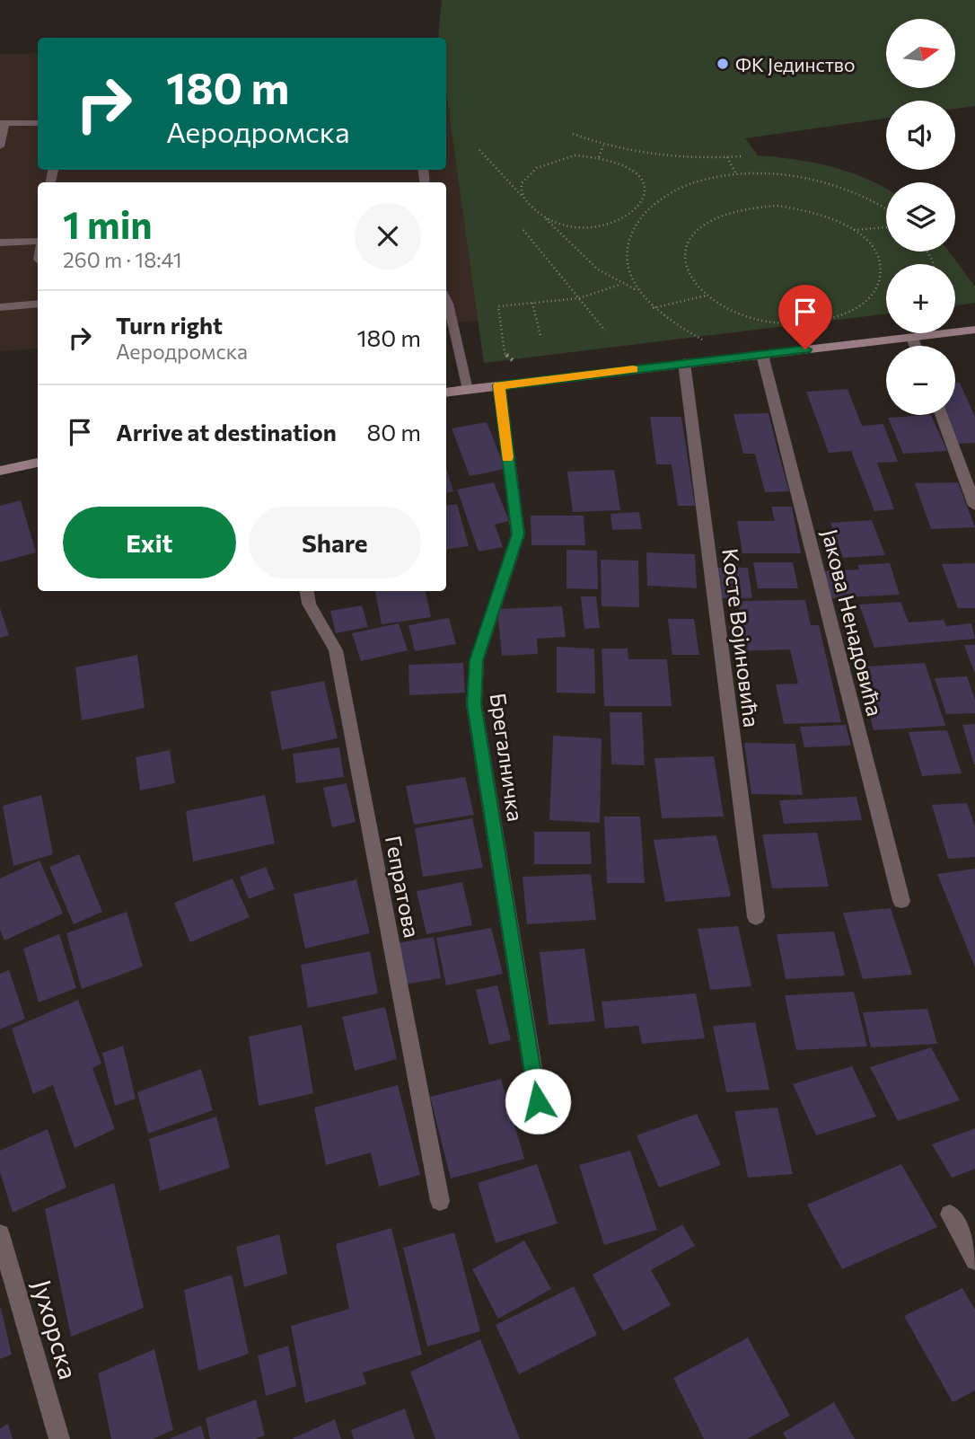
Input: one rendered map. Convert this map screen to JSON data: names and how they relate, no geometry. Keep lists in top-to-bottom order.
{
  "streets": {
    "street": [
      "Јакова Ненадовића",
      "Косте Војиновића",
      "Брегалничка",
      "Гепратова",
      "Јухорска"
    ]
  },
  "places": ["ФК Јединство"],
  "north": "right",
  "page": {
    "map_buttons": ["+", "−"],
    "turn": ["180 m", "Аеродромска"],
    "heading": ["1 min", "260 m · 18:41"],
    "list": [
      {
        "name": "Turn right",
        "note": "Аеродромска",
        "value": "180 m"
      },
      {
        "name": "Arrive at destination",
        "value": "80 m"
      }
    ],
    "buttons": ["Exit", "Share"]
  }
}
